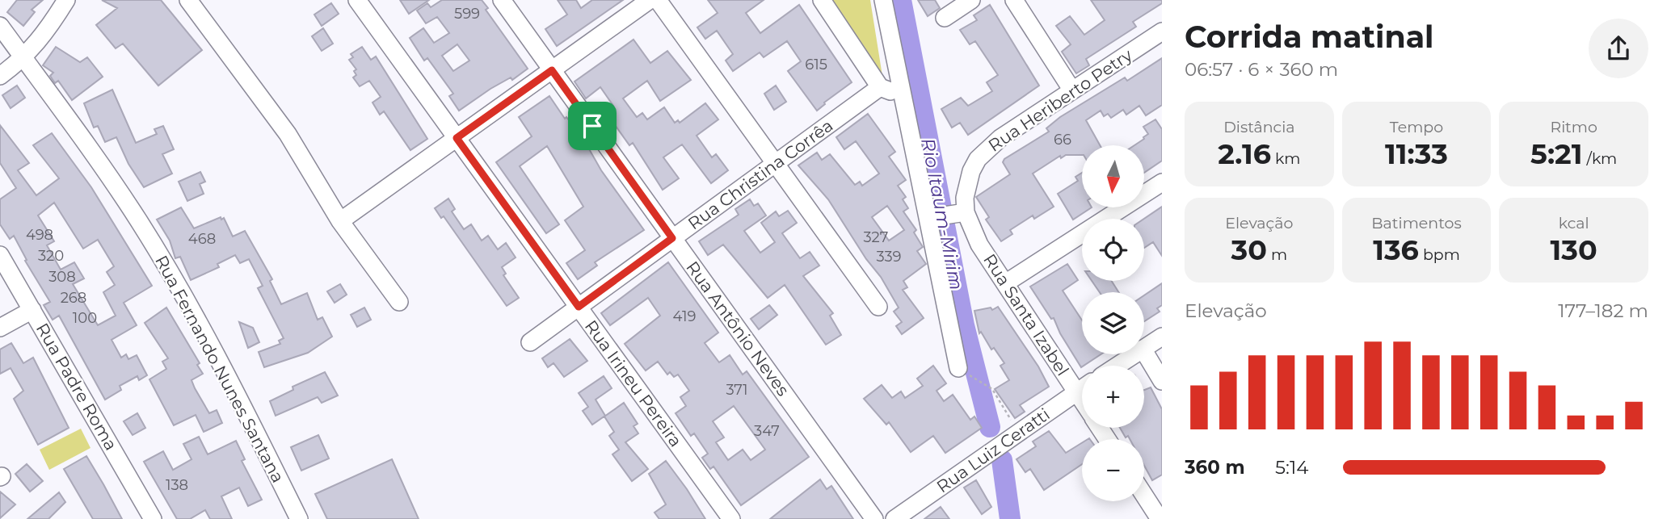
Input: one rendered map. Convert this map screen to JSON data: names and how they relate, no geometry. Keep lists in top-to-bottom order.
{
  "streets": {
    "street": [
      "Rua Heriberto Petry",
      "Rua Christina Corrêa",
      "Rua Santa Izabel",
      "Rua Antônio Neves",
      "Rua Fernando Nunes Santana",
      "Rua Irineu Pereira",
      "Rua Padre Roma",
      "Rua Luiz Ceratti"
    ]
  },
  "crossings": [
    ["Rua Heriberto Petry", "Rua Santa Izabel"],
    ["Rua Christina Corrêa", "Rua Antônio Neves"],
    ["Rua Christina Corrêa", "Rua Irineu Pereira"],
    ["Rua Santa Izabel", "Rua Luiz Ceratti"]
  ],
  "water": ["Rio Itaum-Mirim"],
  "house_numbers": [
    "599",
    "615",
    "66",
    "498",
    "327",
    "468",
    "320",
    "339",
    "308",
    "268",
    "419",
    "100",
    "371",
    "347",
    "138"
  ],
  "north": "bottom",
  "page": {
    "heading": ["Corrida matinal", "06:57 · 6 × 360 m"],
    "stats": [
      ["Distância", "2.16 km"],
      ["Tempo", "11:33"],
      ["Ritmo", "5:21 /km"],
      ["Elevação", "30 m"],
      ["Batimentos", "136 bpm"],
      ["kcal", "130"]
    ],
    "map_buttons": ["+", "−"],
    "chart": ["Elevação", "177–182 m"],
    "list": [
      {
        "name": "360 m",
        "note": "5:14"
      }
    ]
  }
}
